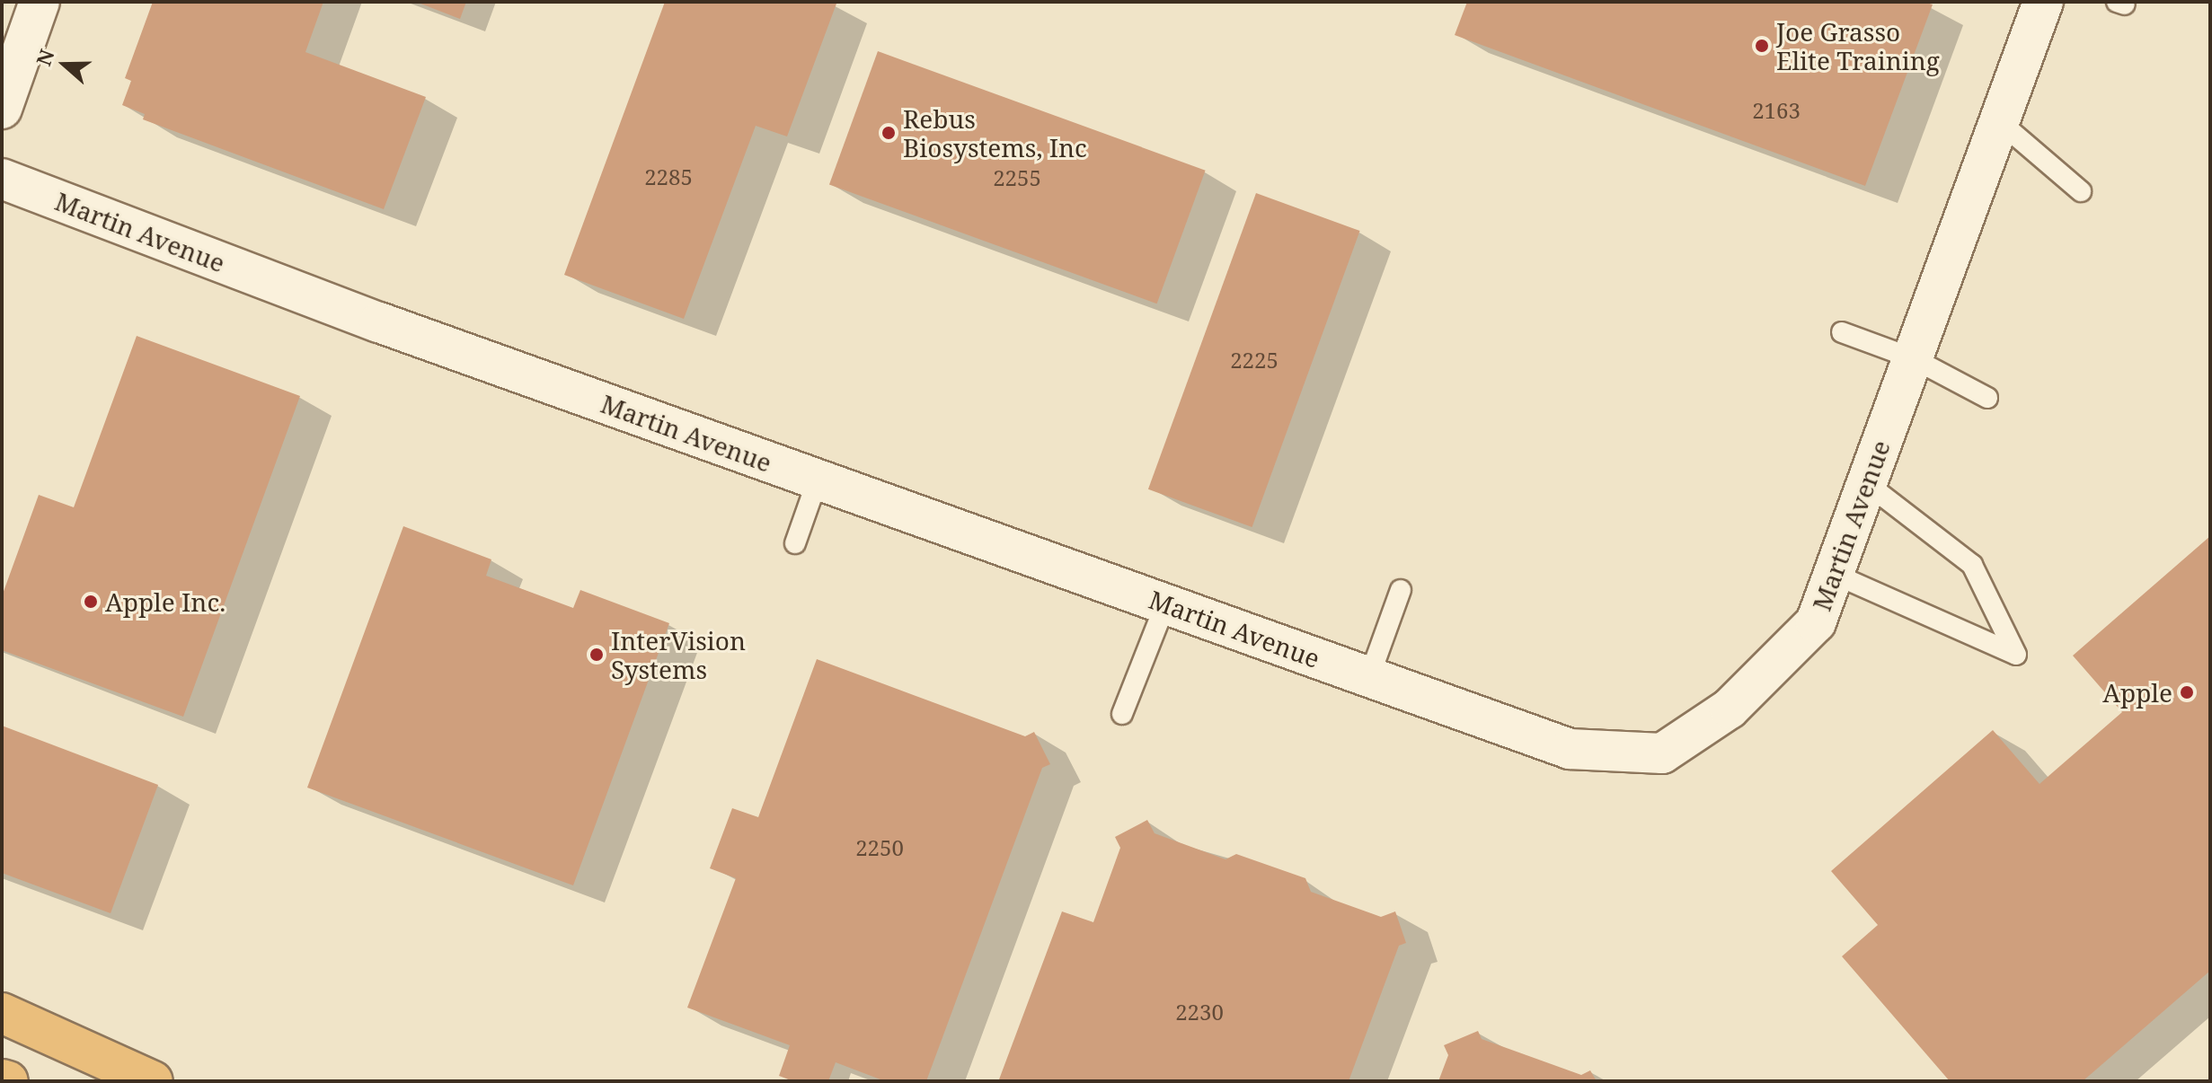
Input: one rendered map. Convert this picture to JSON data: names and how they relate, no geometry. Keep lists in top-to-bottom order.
{
  "streets": {
    "street": ["Martin Avenue"]
  },
  "places": [
    "Joe Grasso Elite Training",
    "Rebus Biosystems, Inc",
    "Apple Inc.",
    "InterVision Systems",
    "Apple"
  ],
  "house_numbers": [
    "2163",
    "2285",
    "2255",
    "2225",
    "2250",
    "2230"
  ],
  "north": "left"
}
